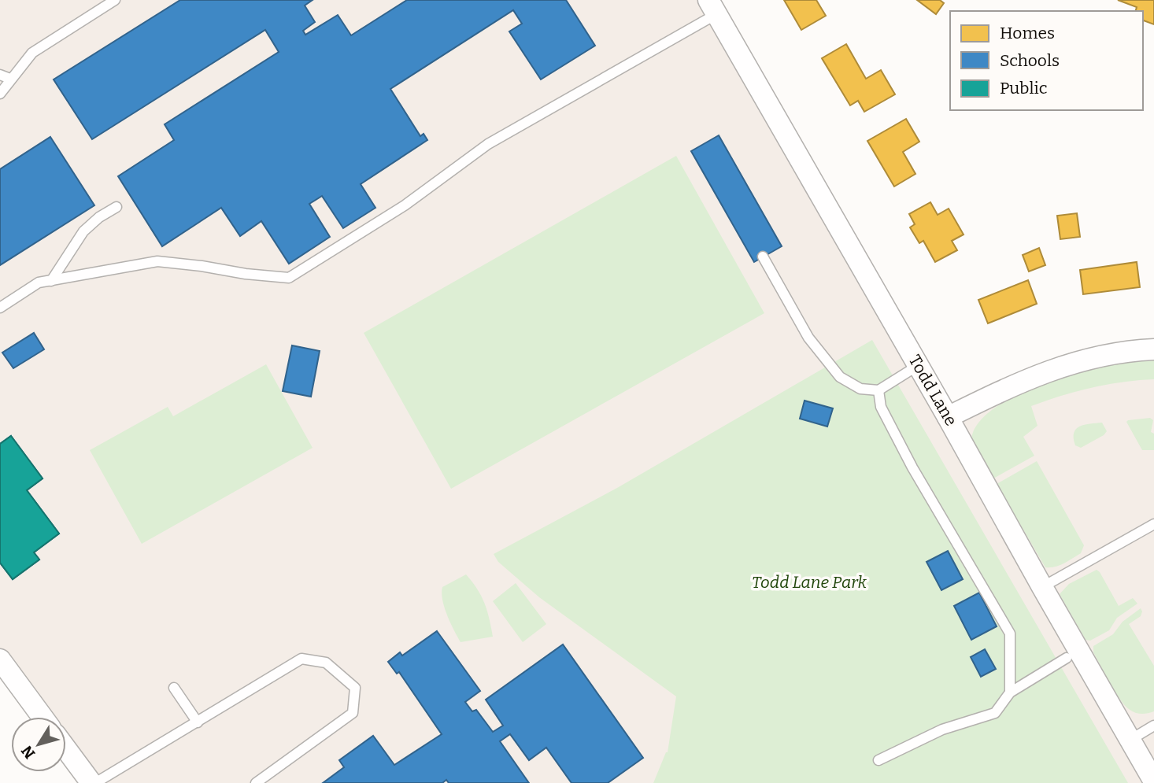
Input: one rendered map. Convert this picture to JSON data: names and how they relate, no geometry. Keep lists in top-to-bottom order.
{
  "streets": {
    "street": ["Todd Lane"]
  },
  "parks": ["Todd Lane Park"],
  "legend": ["Homes", "Schools", "Public"],
  "north": "bottom left"
}
